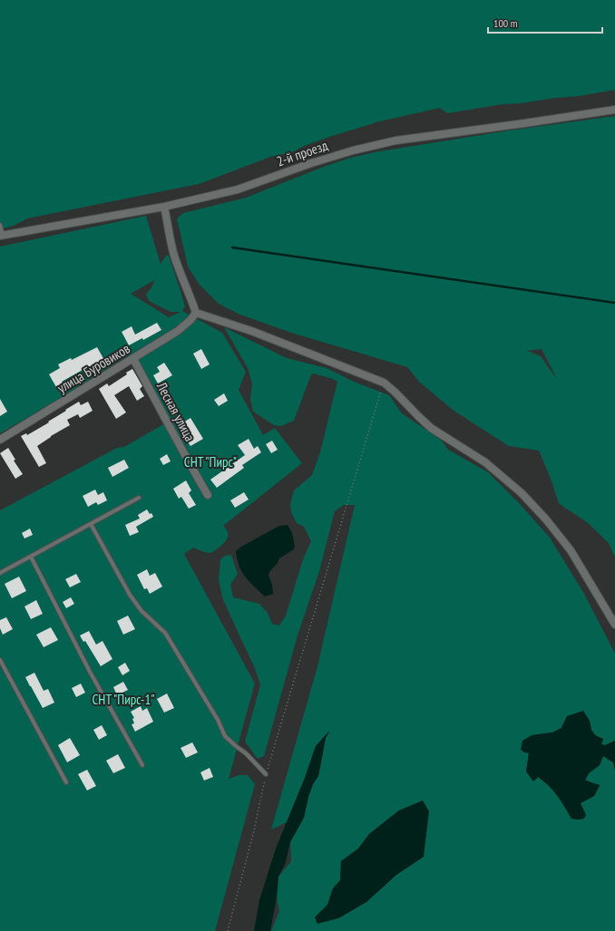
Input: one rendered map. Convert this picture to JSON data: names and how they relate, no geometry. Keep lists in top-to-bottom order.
{
  "streets": {
    "street": ["2-й проезд", "улица Буровиков", "Лесная улица"]
  },
  "crossings": [
    ["улица Буровиков", "Лесная улица"]
  ],
  "parks": ["СНТ \"Пирс\"", "СНТ \"Пирс-1\""],
  "scale_bar": "100 m"
}
